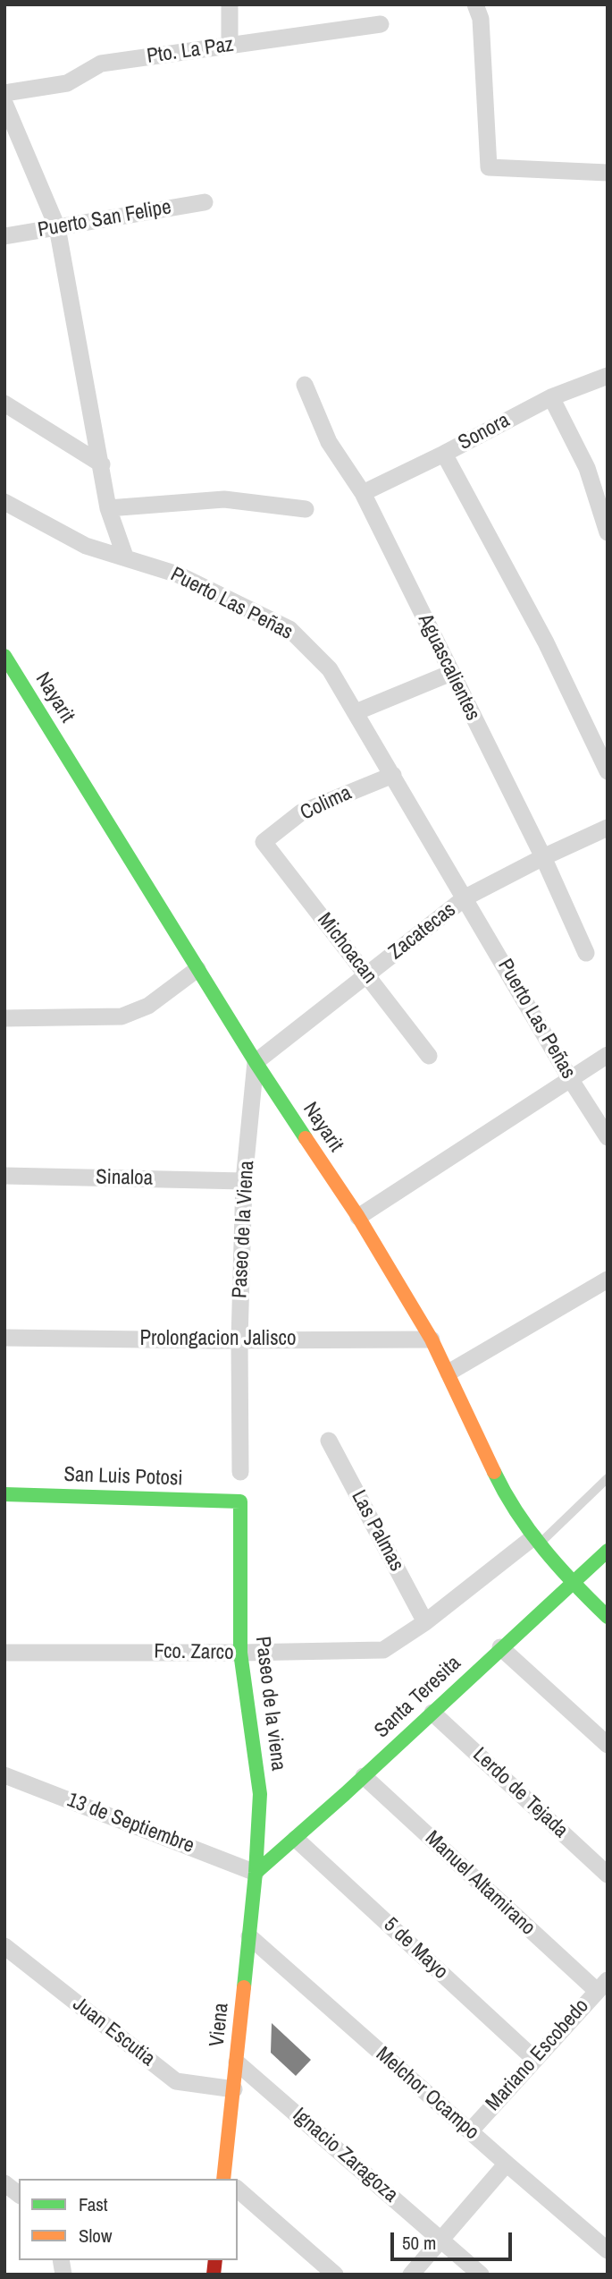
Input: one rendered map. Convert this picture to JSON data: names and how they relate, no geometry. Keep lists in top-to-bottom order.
{
  "streets": {
    "street": [
      "Pto. La Paz",
      "Puerto San Felipe",
      "Sonora",
      "Puerto Las Peñas",
      "Aguascalientes",
      "Nayarit",
      "Colima",
      "Zacatecas",
      "Michoacan",
      "Sinaloa",
      "Paseo de la Viena",
      "Prolongacion Jalisco",
      "San Luis Potosi",
      "Las Palmas",
      "Fco. Zarco",
      "Santa Teresita",
      "Paseo de la viena",
      "Lerdo de Tejada",
      "13 de Septiembre",
      "Manuel Altamirano",
      "5 de Mayo",
      "Viena",
      "Juan Escutia",
      "Mariano Escobedo",
      "Melchor Ocampo",
      "Ignacio Zaragoza"
    ]
  },
  "crossings": [
    ["Sonora", "Aguascalientes"],
    ["Puerto Las Peñas", "Colima"],
    ["Puerto Las Peñas", "Zacatecas"],
    ["Aguascalientes", "Zacatecas"],
    ["Nayarit", "Zacatecas"],
    ["Nayarit", "Paseo de la Viena"],
    ["Nayarit", "Prolongacion Jalisco"],
    ["Nayarit", "Fco. Zarco"],
    ["Nayarit", "Santa Teresita"],
    ["Colima", "Michoacan"],
    ["Zacatecas", "Michoacan"],
    ["Zacatecas", "Paseo de la Viena"],
    ["Sinaloa", "Paseo de la Viena"],
    ["Paseo de la Viena", "Prolongacion Jalisco"],
    ["San Luis Potosi", "Paseo de la viena"],
    ["Las Palmas", "Fco. Zarco"],
    ["Fco. Zarco", "Paseo de la viena"],
    ["Santa Teresita", "Paseo de la viena"],
    ["Santa Teresita", "Lerdo de Tejada"],
    ["Santa Teresita", "13 de Septiembre"],
    ["Santa Teresita", "Manuel Altamirano"],
    ["Santa Teresita", "5 de Mayo"],
    ["Santa Teresita", "Viena"],
    ["Paseo de la viena", "13 de Septiembre"],
    ["Paseo de la viena", "Viena"],
    ["13 de Septiembre", "Viena"],
    ["Manuel Altamirano", "Mariano Escobedo"],
    ["5 de Mayo", "Mariano Escobedo"],
    ["Viena", "Juan Escutia"],
    ["Viena", "Melchor Ocampo"],
    ["Viena", "Ignacio Zaragoza"],
    ["Mariano Escobedo", "Melchor Ocampo"]
  ],
  "legend": ["Fast", "Slow"],
  "scale_bar": "50 m"
}
